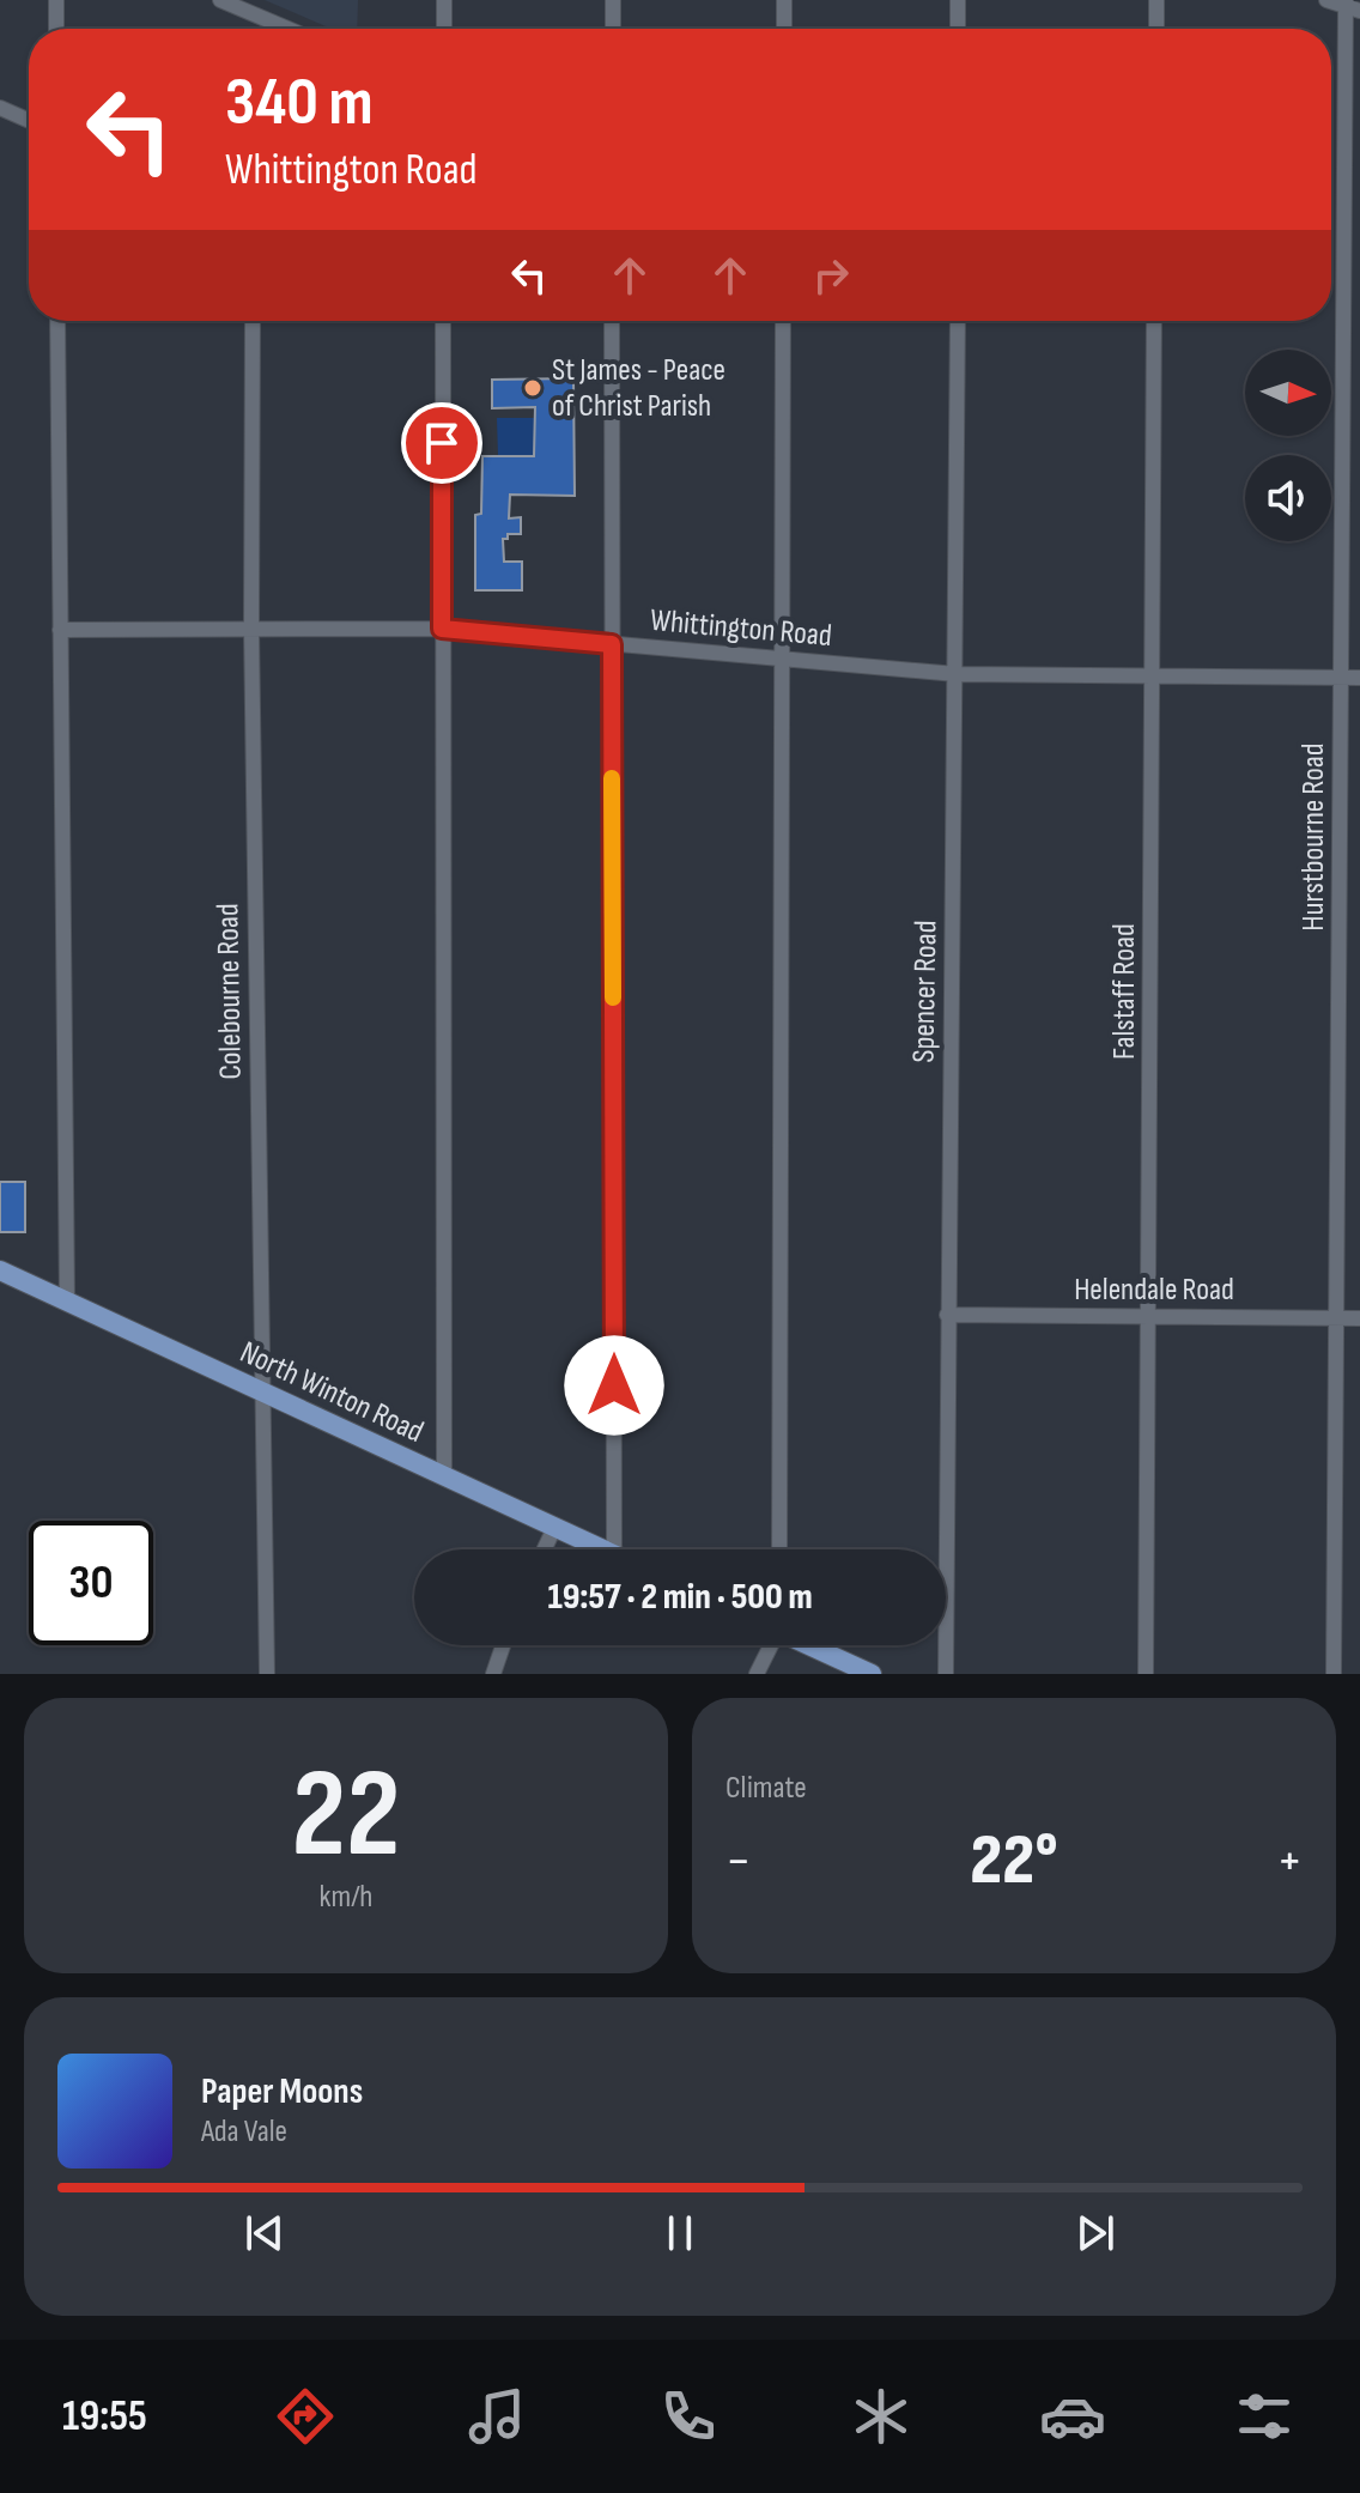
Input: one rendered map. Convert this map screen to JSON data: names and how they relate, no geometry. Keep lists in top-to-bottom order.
{
  "streets": {
    "main road": ["North Winton Road"],
    "street": [
      "Whittington Road",
      "Hurstbourne Road",
      "Colebourne Road",
      "Spencer Road",
      "Falstaff Road",
      "Helendale Road"
    ]
  },
  "crossings": [
    ["Whittington Road", "Hurstbourne Road"],
    ["Whittington Road", "Colebourne Road"],
    ["Whittington Road", "Spencer Road"],
    ["Whittington Road", "Falstaff Road"],
    ["Hurstbourne Road", "Helendale Road"],
    ["Colebourne Road", "North Winton Road"],
    ["Spencer Road", "Helendale Road"],
    ["Falstaff Road", "Helendale Road"]
  ],
  "places": ["St James - Peace of Christ Parish"],
  "north": "right",
  "page": {
    "turn": ["340 m", "Whittington Road"],
    "limit": "30",
    "trip": "19:57 · 2 min · 500 m",
    "tile": [
      ["22", "km/h"],
      "Climate"
    ],
    "heat": ["−", "22°", "+"],
    "song": ["Paper Moons", "Ada Vale"],
    "tabs": "19:55"
  }
}
